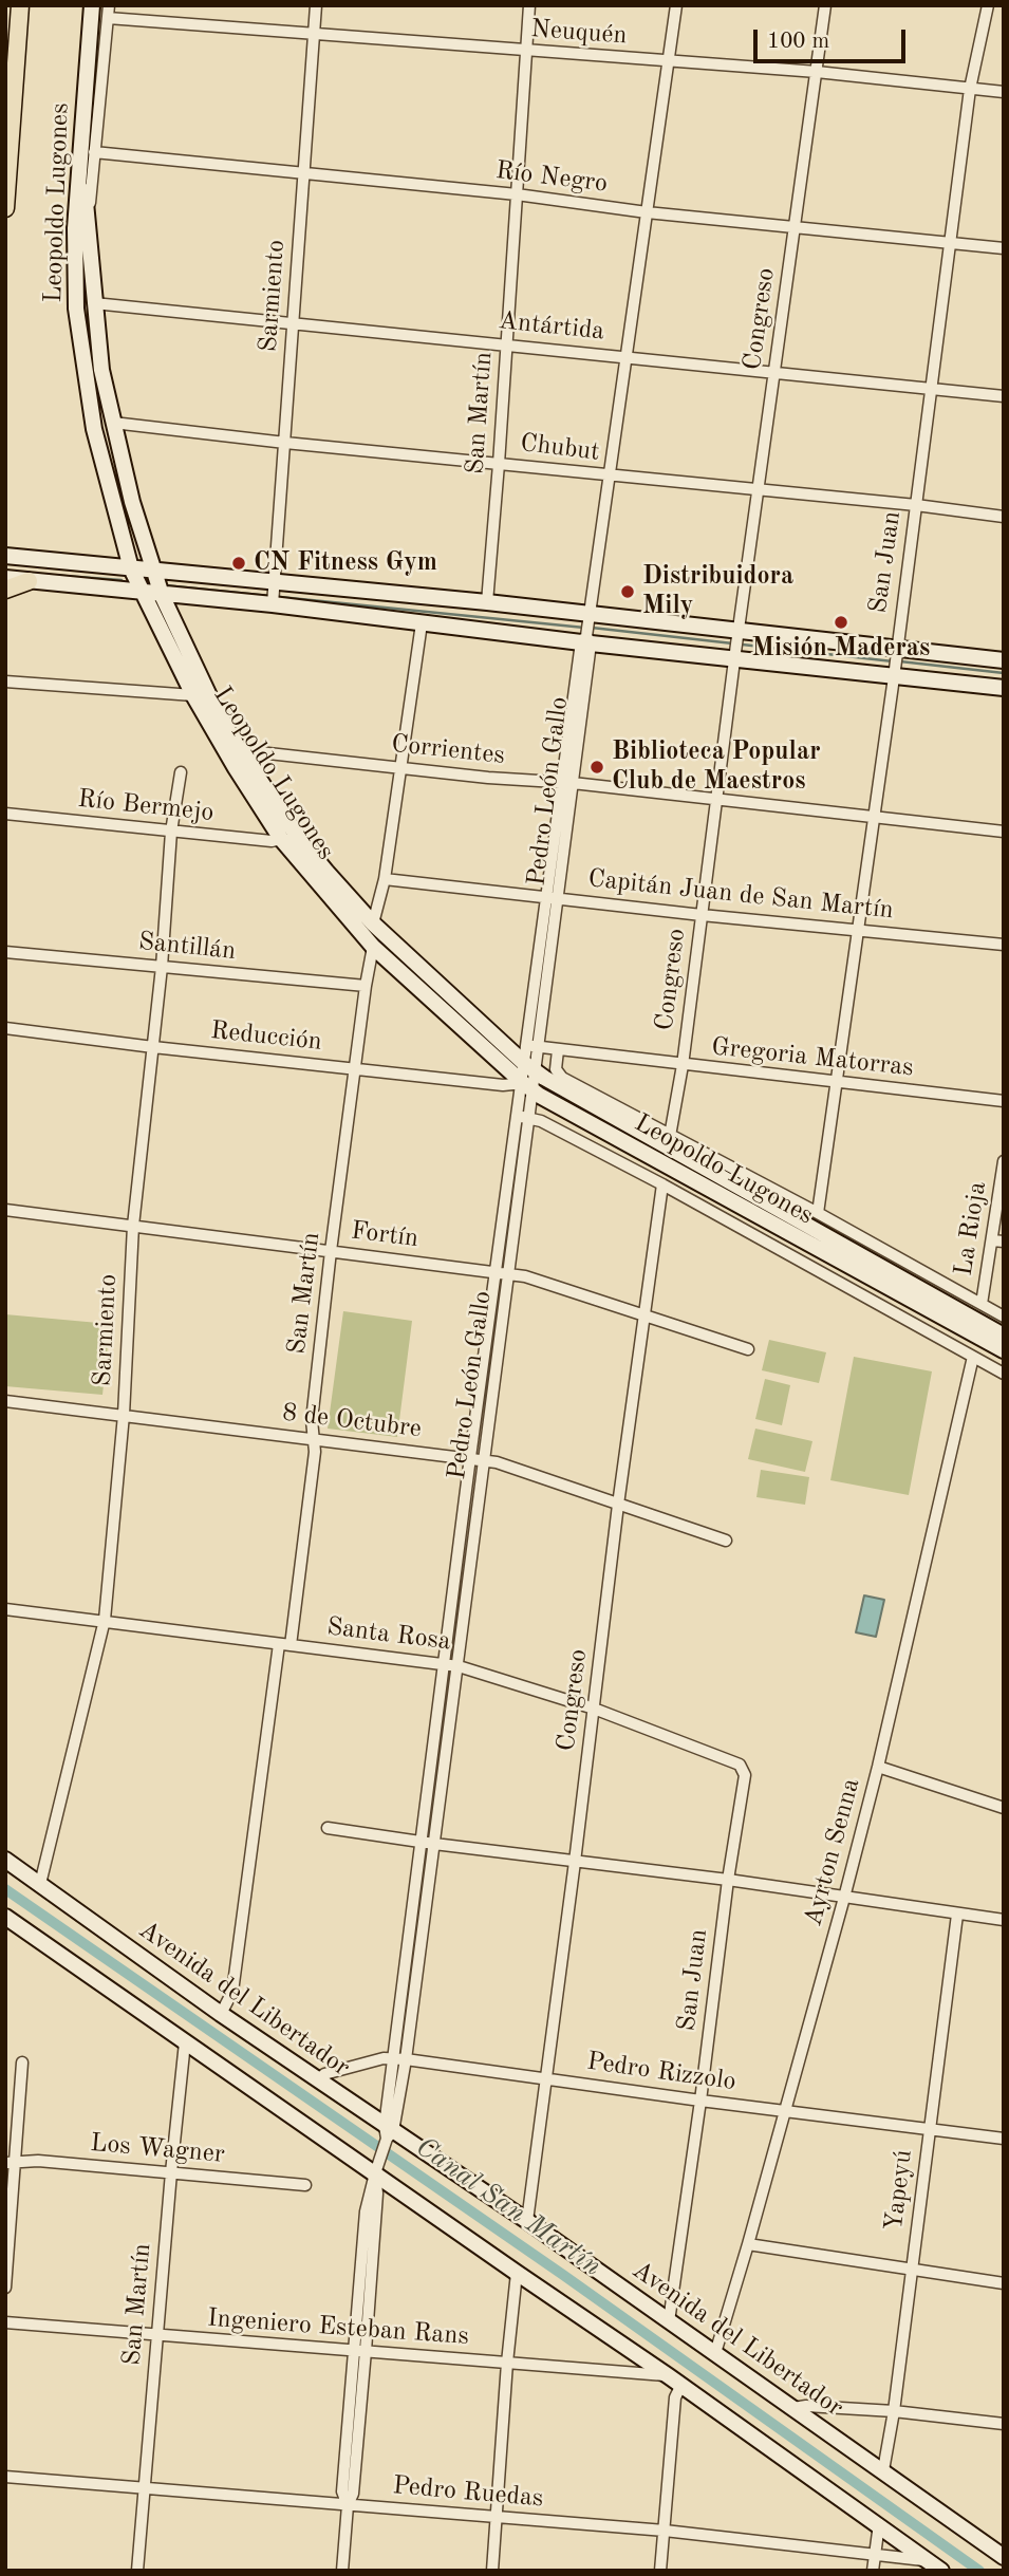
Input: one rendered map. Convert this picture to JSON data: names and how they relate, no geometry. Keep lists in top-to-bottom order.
{
  "streets": {
    "main road": ["Leopoldo Lugones", "Avenida del Libertador"],
    "street": [
      "Neuquén",
      "Río Negro",
      "Sarmiento",
      "Congreso",
      "Antártida",
      "San Martín",
      "Chubut",
      "San Juan",
      "Corrientes",
      "Pedro León Gallo",
      "Río Bermejo",
      "Capitán Juan de San Martín",
      "Santillán",
      "Reducción",
      "Gregoria Matorras",
      "La Rioja",
      "Fortín",
      "8 de Octubre",
      "Santa Rosa",
      "Ayrton Senna",
      "Pedro Rizzolo",
      "Los Wagner",
      "Yapeyú",
      "Ingeniero Esteban Rans",
      "Pedro Ruedas"
    ]
  },
  "crossings": [
    ["Neuquén", "Sarmiento"],
    ["Neuquén", "Congreso"],
    ["Neuquén", "San Martín"],
    ["Neuquén", "San Juan"],
    ["Neuquén", "Pedro León Gallo"],
    ["Río Negro", "Sarmiento"],
    ["Río Negro", "Congreso"],
    ["Río Negro", "San Martín"],
    ["Río Negro", "San Juan"],
    ["Río Negro", "Pedro León Gallo"],
    ["Leopoldo Lugones", "Antártida"],
    ["Leopoldo Lugones", "San Martín"],
    ["Leopoldo Lugones", "Chubut"],
    ["Leopoldo Lugones", "Corrientes"],
    ["Leopoldo Lugones", "Pedro León Gallo"],
    ["Leopoldo Lugones", "Río Bermejo"],
    ["Leopoldo Lugones", "Reducción"],
    ["Sarmiento", "Antártida"],
    ["Sarmiento", "Chubut"],
    ["Sarmiento", "Río Bermejo"],
    ["Sarmiento", "Santillán"],
    ["Sarmiento", "Reducción"],
    ["Sarmiento", "Fortín"],
    ["Sarmiento", "8 de Octubre"],
    ["Sarmiento", "Santa Rosa"],
    ["Sarmiento", "Avenida del Libertador"],
    ["Congreso", "Antártida"],
    ["Congreso", "Chubut"],
    ["Congreso", "Corrientes"],
    ["Congreso", "Capitán Juan de San Martín"],
    ["Congreso", "Gregoria Matorras"],
    ["Congreso", "Fortín"],
    ["Congreso", "8 de Octubre"],
    ["Congreso", "Santa Rosa"],
    ["Congreso", "Avenida del Libertador"],
    ["Congreso", "Pedro Rizzolo"],
    ["Antártida", "San Martín"],
    ["Antártida", "San Juan"],
    ["Antártida", "Pedro León Gallo"],
    ["San Martín", "Chubut"],
    ["San Martín", "Santillán"],
    ["San Martín", "Reducción"],
    ["San Martín", "Fortín"],
    ["San Martín", "8 de Octubre"],
    ["San Martín", "Santa Rosa"],
    ["San Martín", "Avenida del Libertador"],
    ["San Martín", "Los Wagner"],
    ["San Martín", "Ingeniero Esteban Rans"],
    ["San Martín", "Pedro Ruedas"],
    ["Chubut", "San Juan"],
    ["Chubut", "Pedro León Gallo"],
    ["San Juan", "Corrientes"],
    ["San Juan", "Capitán Juan de San Martín"],
    ["San Juan", "Gregoria Matorras"],
    ["San Juan", "Santa Rosa"],
    ["San Juan", "Avenida del Libertador"],
    ["San Juan", "Pedro Rizzolo"],
    ["Corrientes", "Pedro León Gallo"],
    ["Pedro León Gallo", "Capitán Juan de San Martín"],
    ["Pedro León Gallo", "Reducción"],
    ["Pedro León Gallo", "Gregoria Matorras"],
    ["Pedro León Gallo", "Fortín"],
    ["Pedro León Gallo", "8 de Octubre"],
    ["Pedro León Gallo", "Santa Rosa"],
    ["Pedro León Gallo", "Avenida del Libertador"],
    ["Pedro León Gallo", "Pedro Rizzolo"],
    ["Pedro León Gallo", "Ingeniero Esteban Rans"],
    ["Pedro León Gallo", "Pedro Ruedas"],
    ["Ayrton Senna", "Avenida del Libertador"],
    ["Ayrton Senna", "Pedro Rizzolo"],
    ["Avenida del Libertador", "Pedro Rizzolo"],
    ["Avenida del Libertador", "Yapeyú"],
    ["Pedro Rizzolo", "Yapeyú"]
  ],
  "water": ["Canal San Martín"],
  "places": [
    "CN Fitness Gym",
    "Distribuidora Mily",
    "Misión Maderas",
    "Biblioteca Popular Club de Maestros"
  ],
  "scale_bar": "100 m"
}
